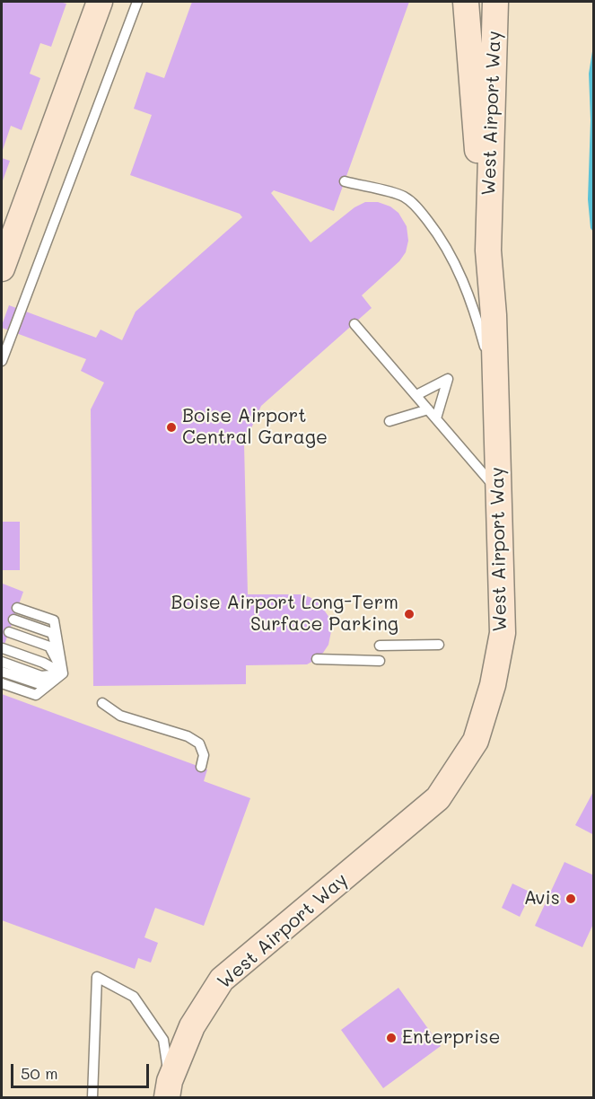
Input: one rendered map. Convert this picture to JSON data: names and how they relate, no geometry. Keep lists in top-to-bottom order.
{
  "streets": {
    "main road": ["West Airport Way"]
  },
  "places": [
    "Boise Airport Central Garage",
    "Boise Airport Long-Term Surface Parking",
    "Avis",
    "Enterprise"
  ],
  "scale_bar": "50 m"
}
